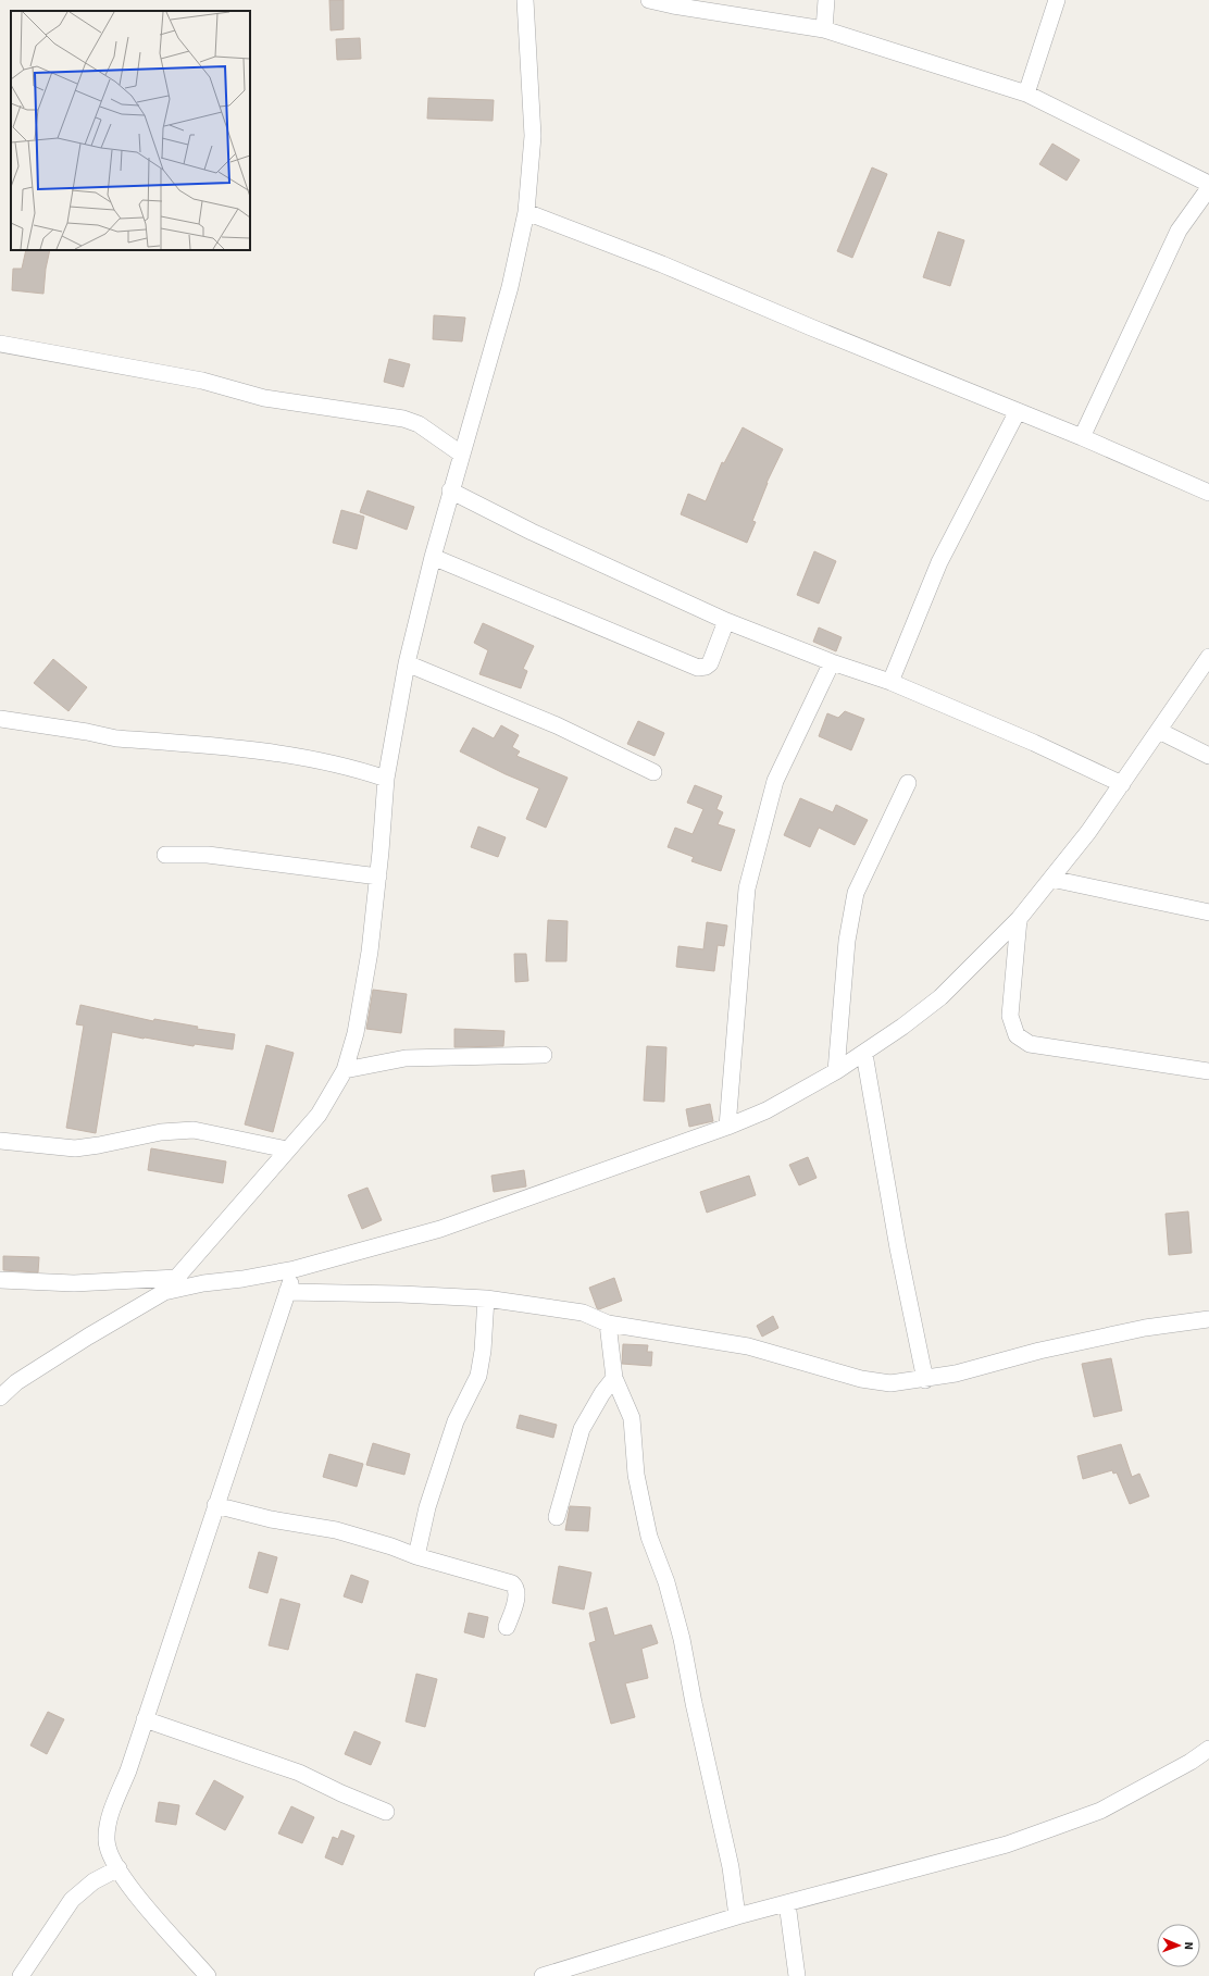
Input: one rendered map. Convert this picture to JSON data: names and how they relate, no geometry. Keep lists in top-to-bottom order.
{
  "north": "right"
}
